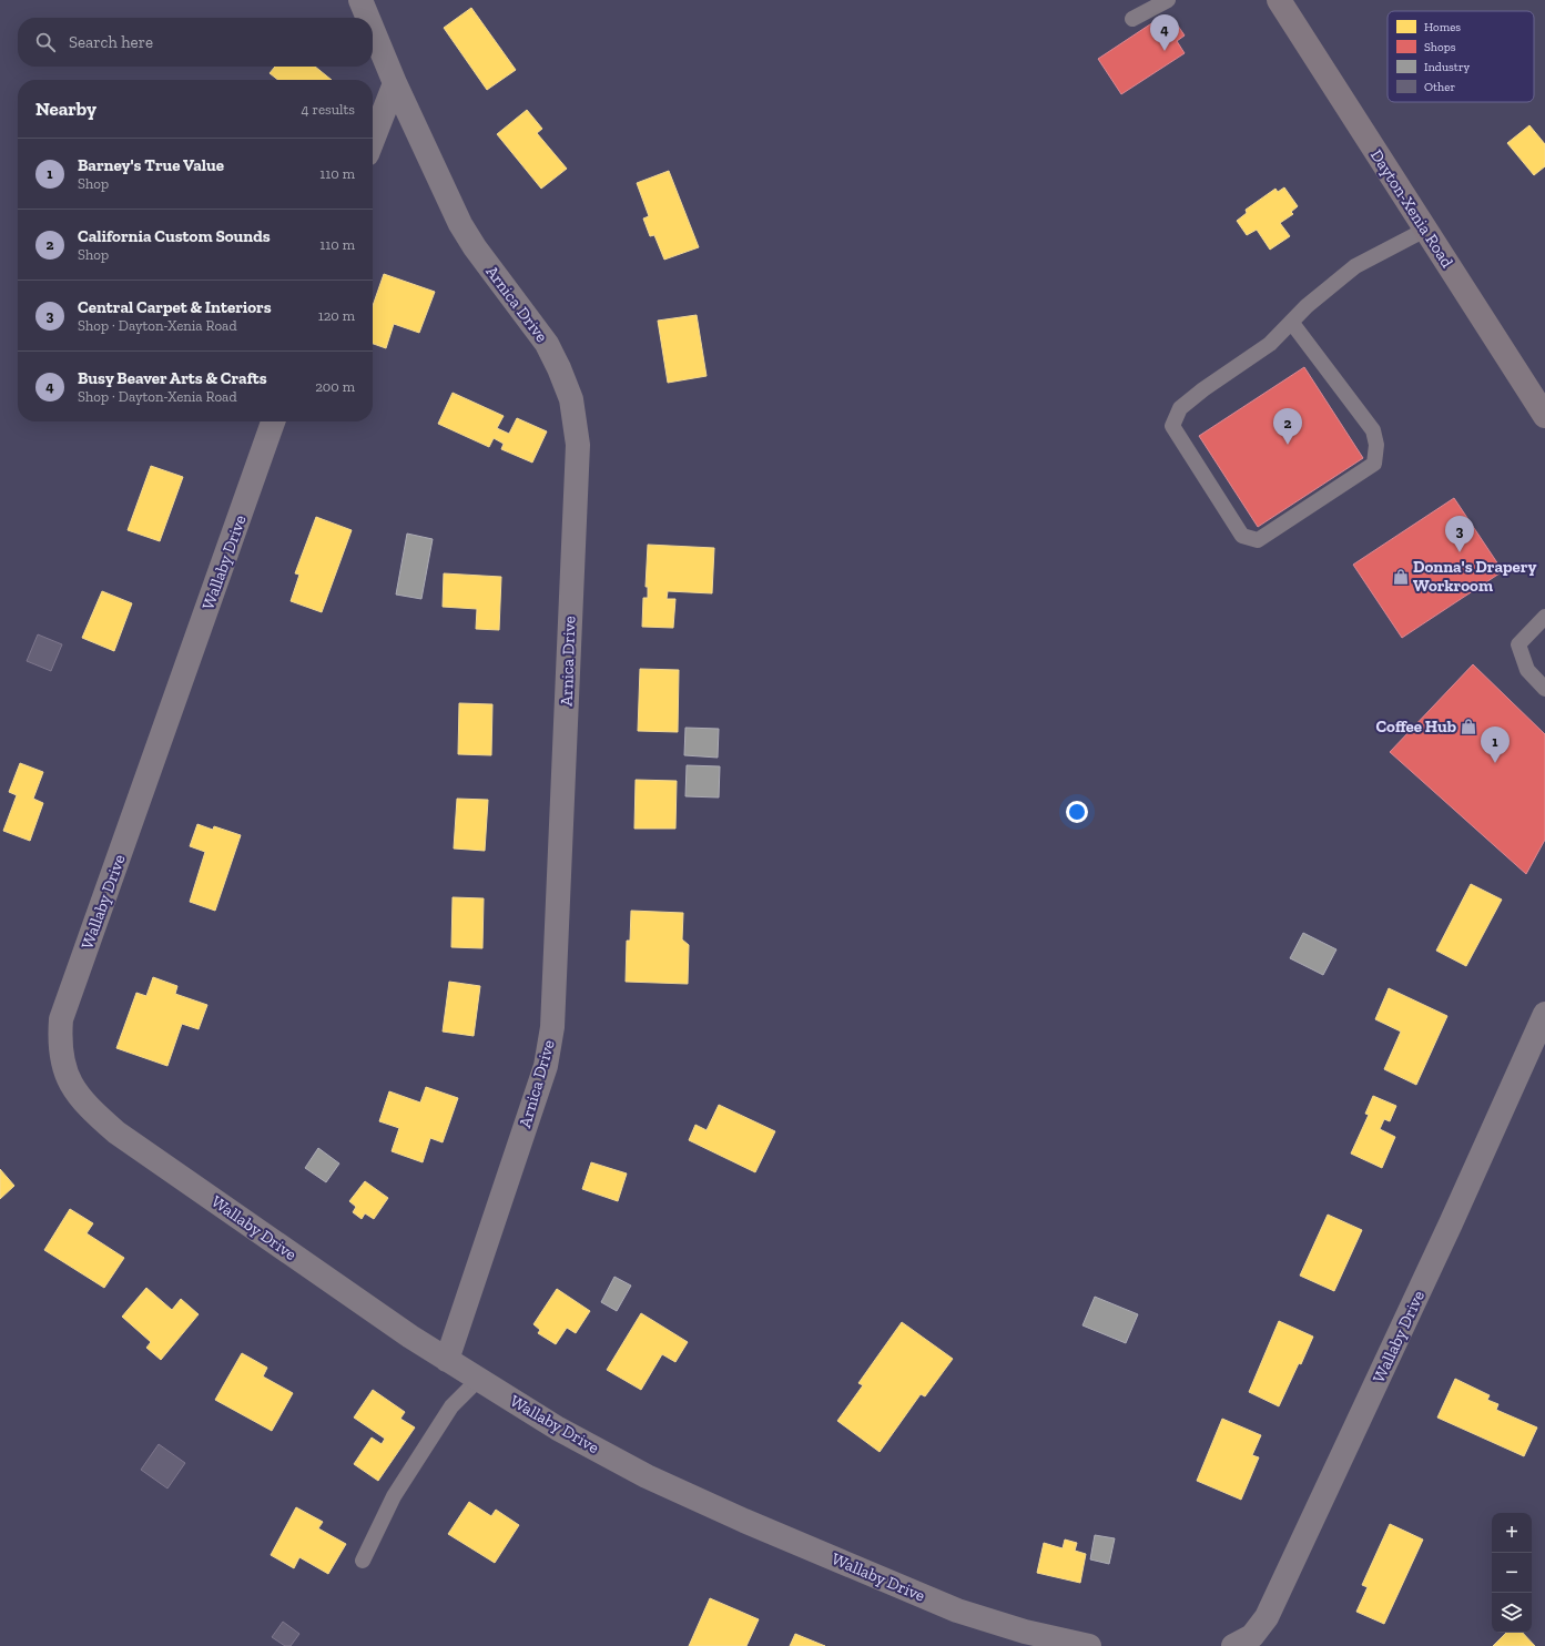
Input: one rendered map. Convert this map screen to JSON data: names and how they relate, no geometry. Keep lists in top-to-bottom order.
{
  "streets": {
    "main road": ["Dayton-Xenia Road"],
    "street": ["Arnica Drive", "Wallaby Drive"]
  },
  "crossings": [
    ["Arnica Drive", "Wallaby Drive"]
  ],
  "places": {
    "shop": ["Donna's Drapery Workroom", "Coffee Hub"]
  },
  "legend": [
    "Homes",
    "Shops",
    "Industry",
    "Other"
  ],
  "page": {
    "pins": [
      "4",
      "2",
      "3",
      "1"
    ],
    "search": "Search here",
    "heading": ["Nearby", "4 results"],
    "list": [
      {
        "mark": "1",
        "name": "Barney's True Value",
        "note": "Shop",
        "value": "110 m"
      },
      {
        "mark": "2",
        "name": "California Custom Sounds",
        "note": "Shop",
        "value": "110 m"
      },
      {
        "mark": "3",
        "name": "Central Carpet & Interiors",
        "note": "Shop · Dayton-Xenia Road",
        "value": "120 m"
      },
      {
        "mark": "4",
        "name": "Busy Beaver Arts & Crafts",
        "note": "Shop · Dayton-Xenia Road",
        "value": "200 m"
      }
    ],
    "map_buttons": ["+", "−"]
  }
}
